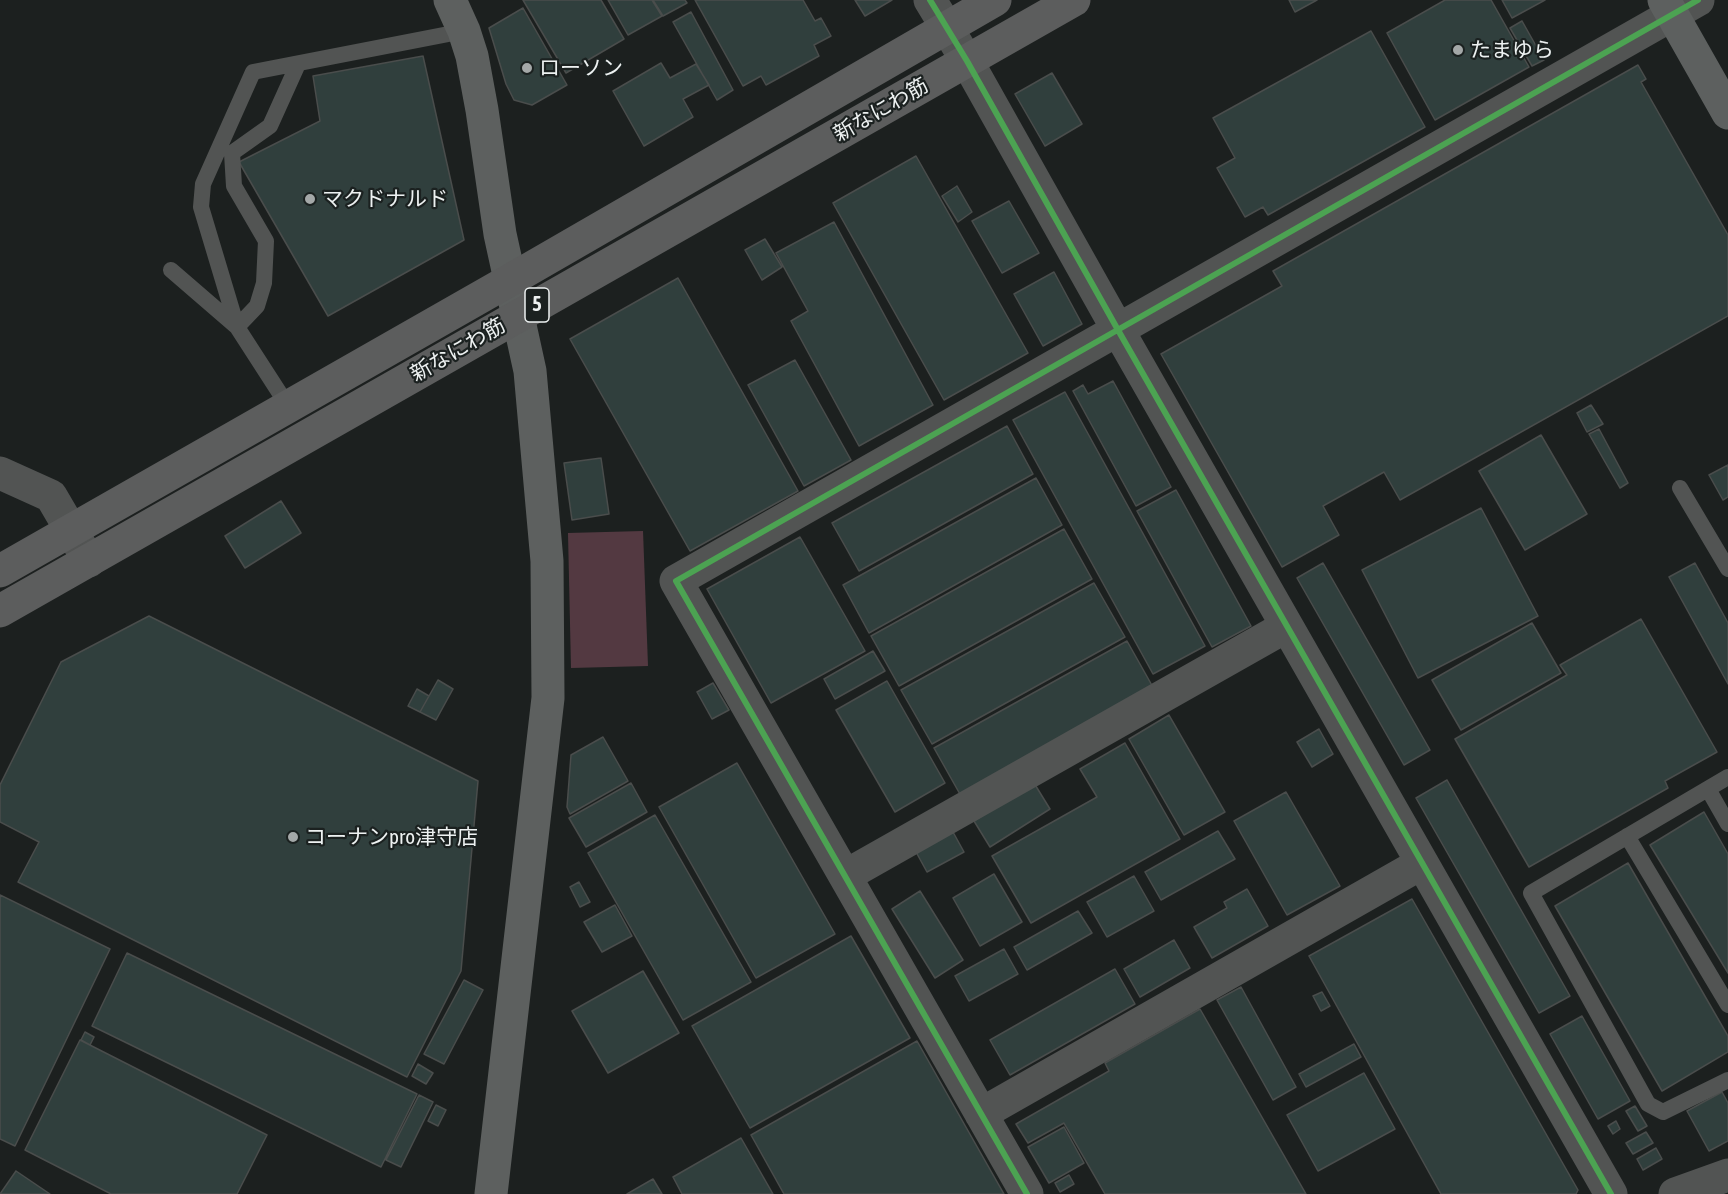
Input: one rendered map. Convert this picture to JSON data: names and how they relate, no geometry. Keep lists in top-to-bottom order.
{
  "streets": {
    "main road": ["新なにわ筋", "5"]
  },
  "places": [
    "たまゆら",
    "ローソン",
    "マクドナルド",
    "コーナンpro津守店"
  ]
}
